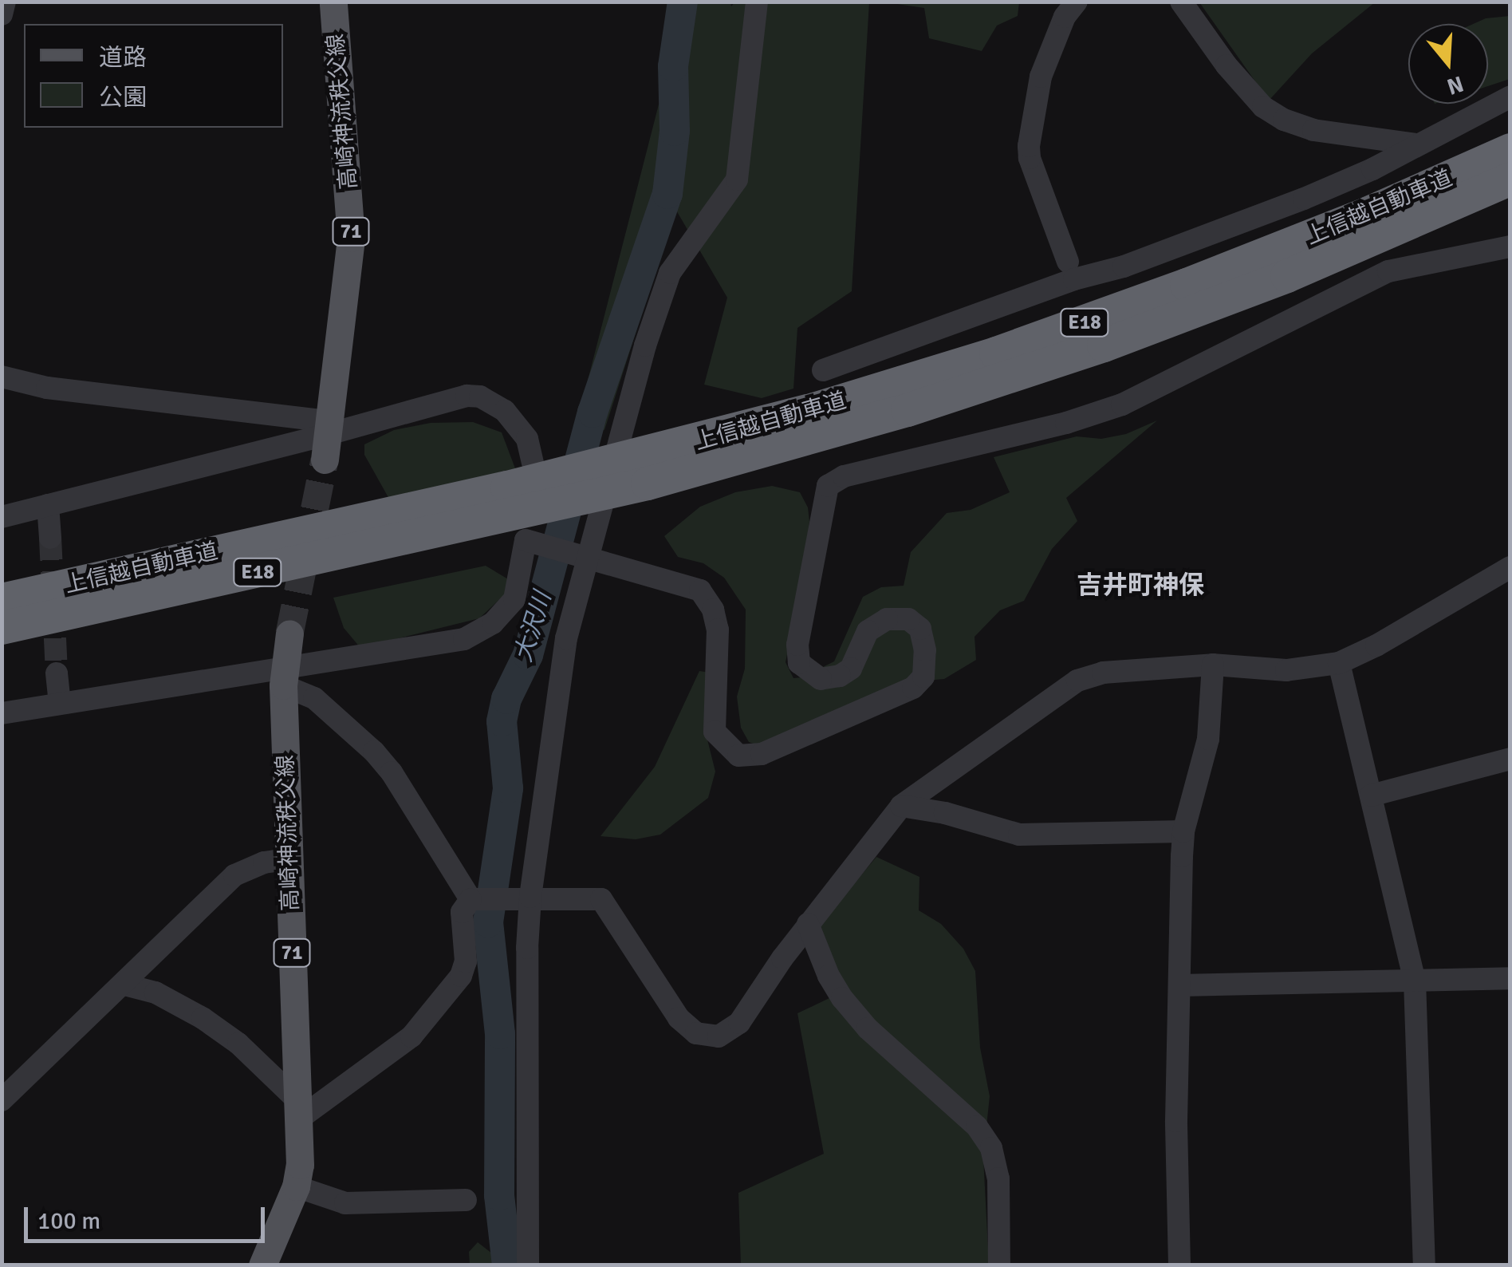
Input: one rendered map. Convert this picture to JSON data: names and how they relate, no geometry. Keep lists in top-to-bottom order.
{
  "streets": {
    "highway": ["上信越自動車道", "E18"],
    "main road": ["高崎神流秩父線", "71"]
  },
  "districts": ["吉井町神保"],
  "water": ["大沢川"],
  "legend": ["道路", "公園"],
  "scale_bar": "100 m",
  "north": "bottom"
}
